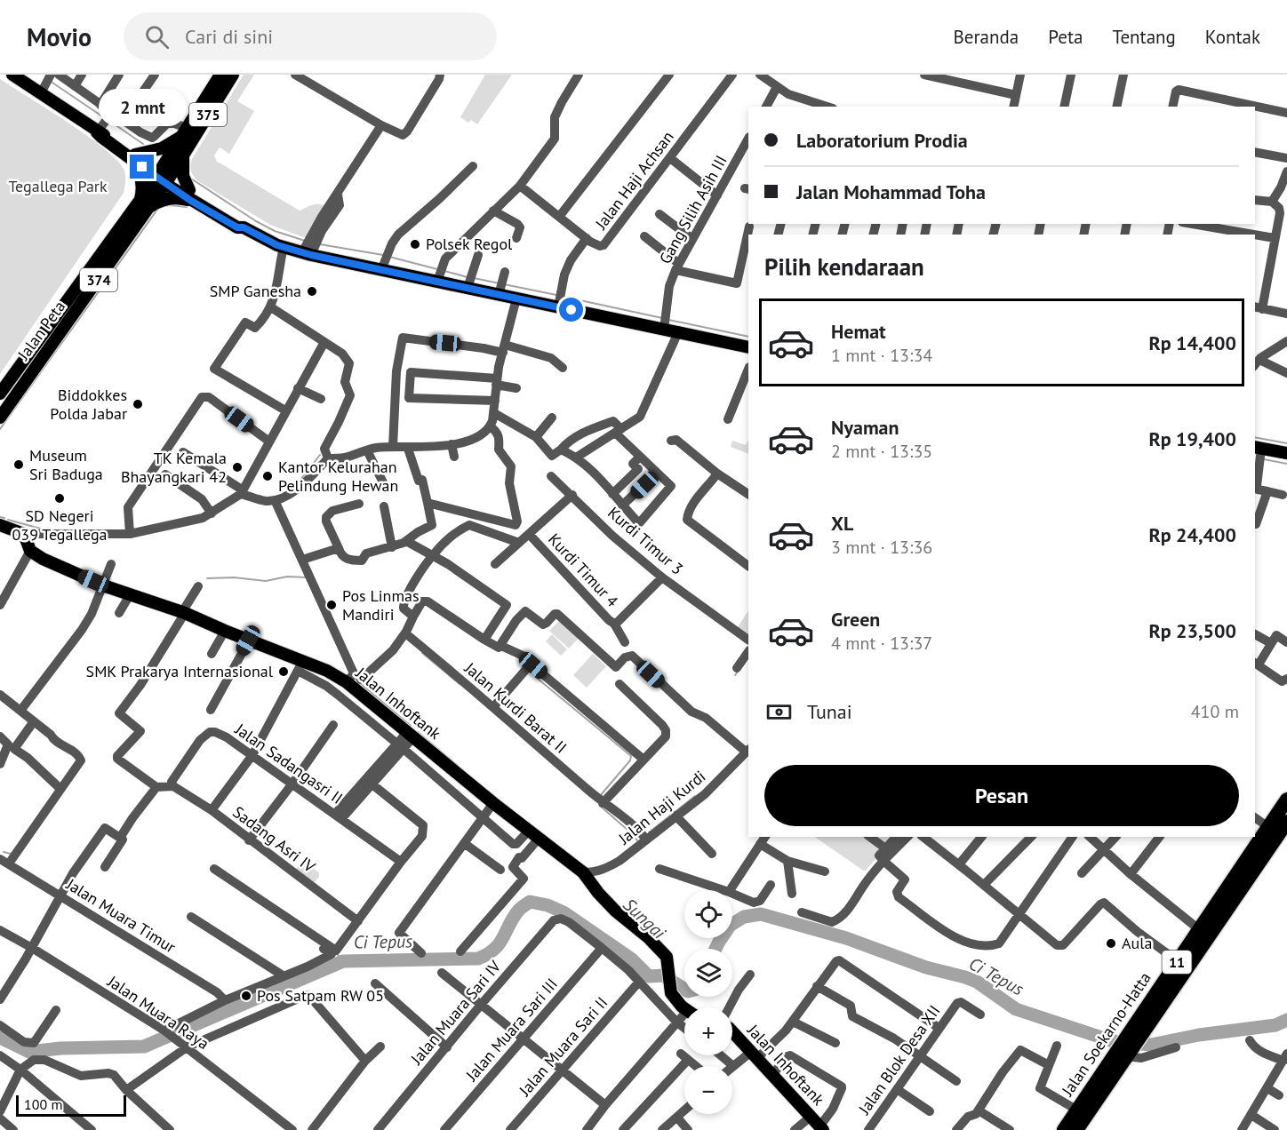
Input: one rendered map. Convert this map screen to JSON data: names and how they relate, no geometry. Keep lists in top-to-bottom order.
{
  "streets": {
    "highway": ["11", "Jalan Soekarno-Hatta"],
    "main road": [
      "375",
      "374",
      "Jalan Peta",
      "Jalan Inhoftank"
    ],
    "street": [
      "Jalan Haji Achsan",
      "Gang Silih Asih III",
      "Kurdi Timur 3",
      "Kurdi Timur 4",
      "Jalan Kurdi Barat II",
      "Jalan Sadangasri II",
      "Jalan Haji Kurdi",
      "Sadang Asri IV",
      "Jalan Muara Timur",
      "Jalan Muara Raya",
      "Jalan Muara Sari IV",
      "Jalan Muara Sari III",
      "Jalan Muara Sari II",
      "Jalan Blok Desa XII"
    ]
  },
  "crossings": [
    ["375", "Jalan Peta"],
    ["Kurdi Timur 3", "Kurdi Timur 4"],
    ["Jalan Inhoftank", "Jalan Haji Kurdi"],
    ["Jalan Kurdi Barat II", "Jalan Haji Kurdi"],
    ["Jalan Sadangasri II", "Sadang Asri IV"],
    ["Jalan Muara Sari IV", "Jalan Muara Sari III"]
  ],
  "water": ["Sungai", "Ci Tepus"],
  "parks": ["Tegallega Park"],
  "places": [
    "Polsek Regol",
    "SMP Ganesha",
    "Biddokkes Polda Jabar",
    "Museum Sri Baduga",
    "TK Kemala Bhayangkari 42",
    "Kantor Kelurahan Pelindung Hewan",
    "SD Negeri 039 Tegallega",
    "Pos Linmas Mandiri",
    "SMK Prakarya Internasional",
    "Aula",
    "Pos Satpam RW 05"
  ],
  "scale_bar": "100 m",
  "page": {
    "header": "Movio",
    "search": "Cari di sini",
    "nav": [
      "Beranda",
      "Peta",
      "Tentang",
      "Kontak"
    ],
    "bubble": "2 mnt",
    "banner": ["Laboratorium Prodia", "Jalan Mohammad Toha"],
    "heading": "Pilih kendaraan",
    "list": [
      {
        "name": "Hemat",
        "note": "1 mnt · 13:34",
        "value": "Rp 14,400"
      },
      {
        "name": "Nyaman",
        "note": "2 mnt · 13:35",
        "value": "Rp 19,400"
      },
      {
        "name": "XL",
        "note": "3 mnt · 13:36",
        "value": "Rp 24,400"
      },
      {
        "name": "Green",
        "note": "4 mnt · 13:37",
        "value": "Rp 23,500"
      }
    ],
    "pay": ["Tunai", "410 m"],
    "buttons": "Pesan",
    "map_buttons": ["+", "−"],
    "scale": "100 m"
  }
}
